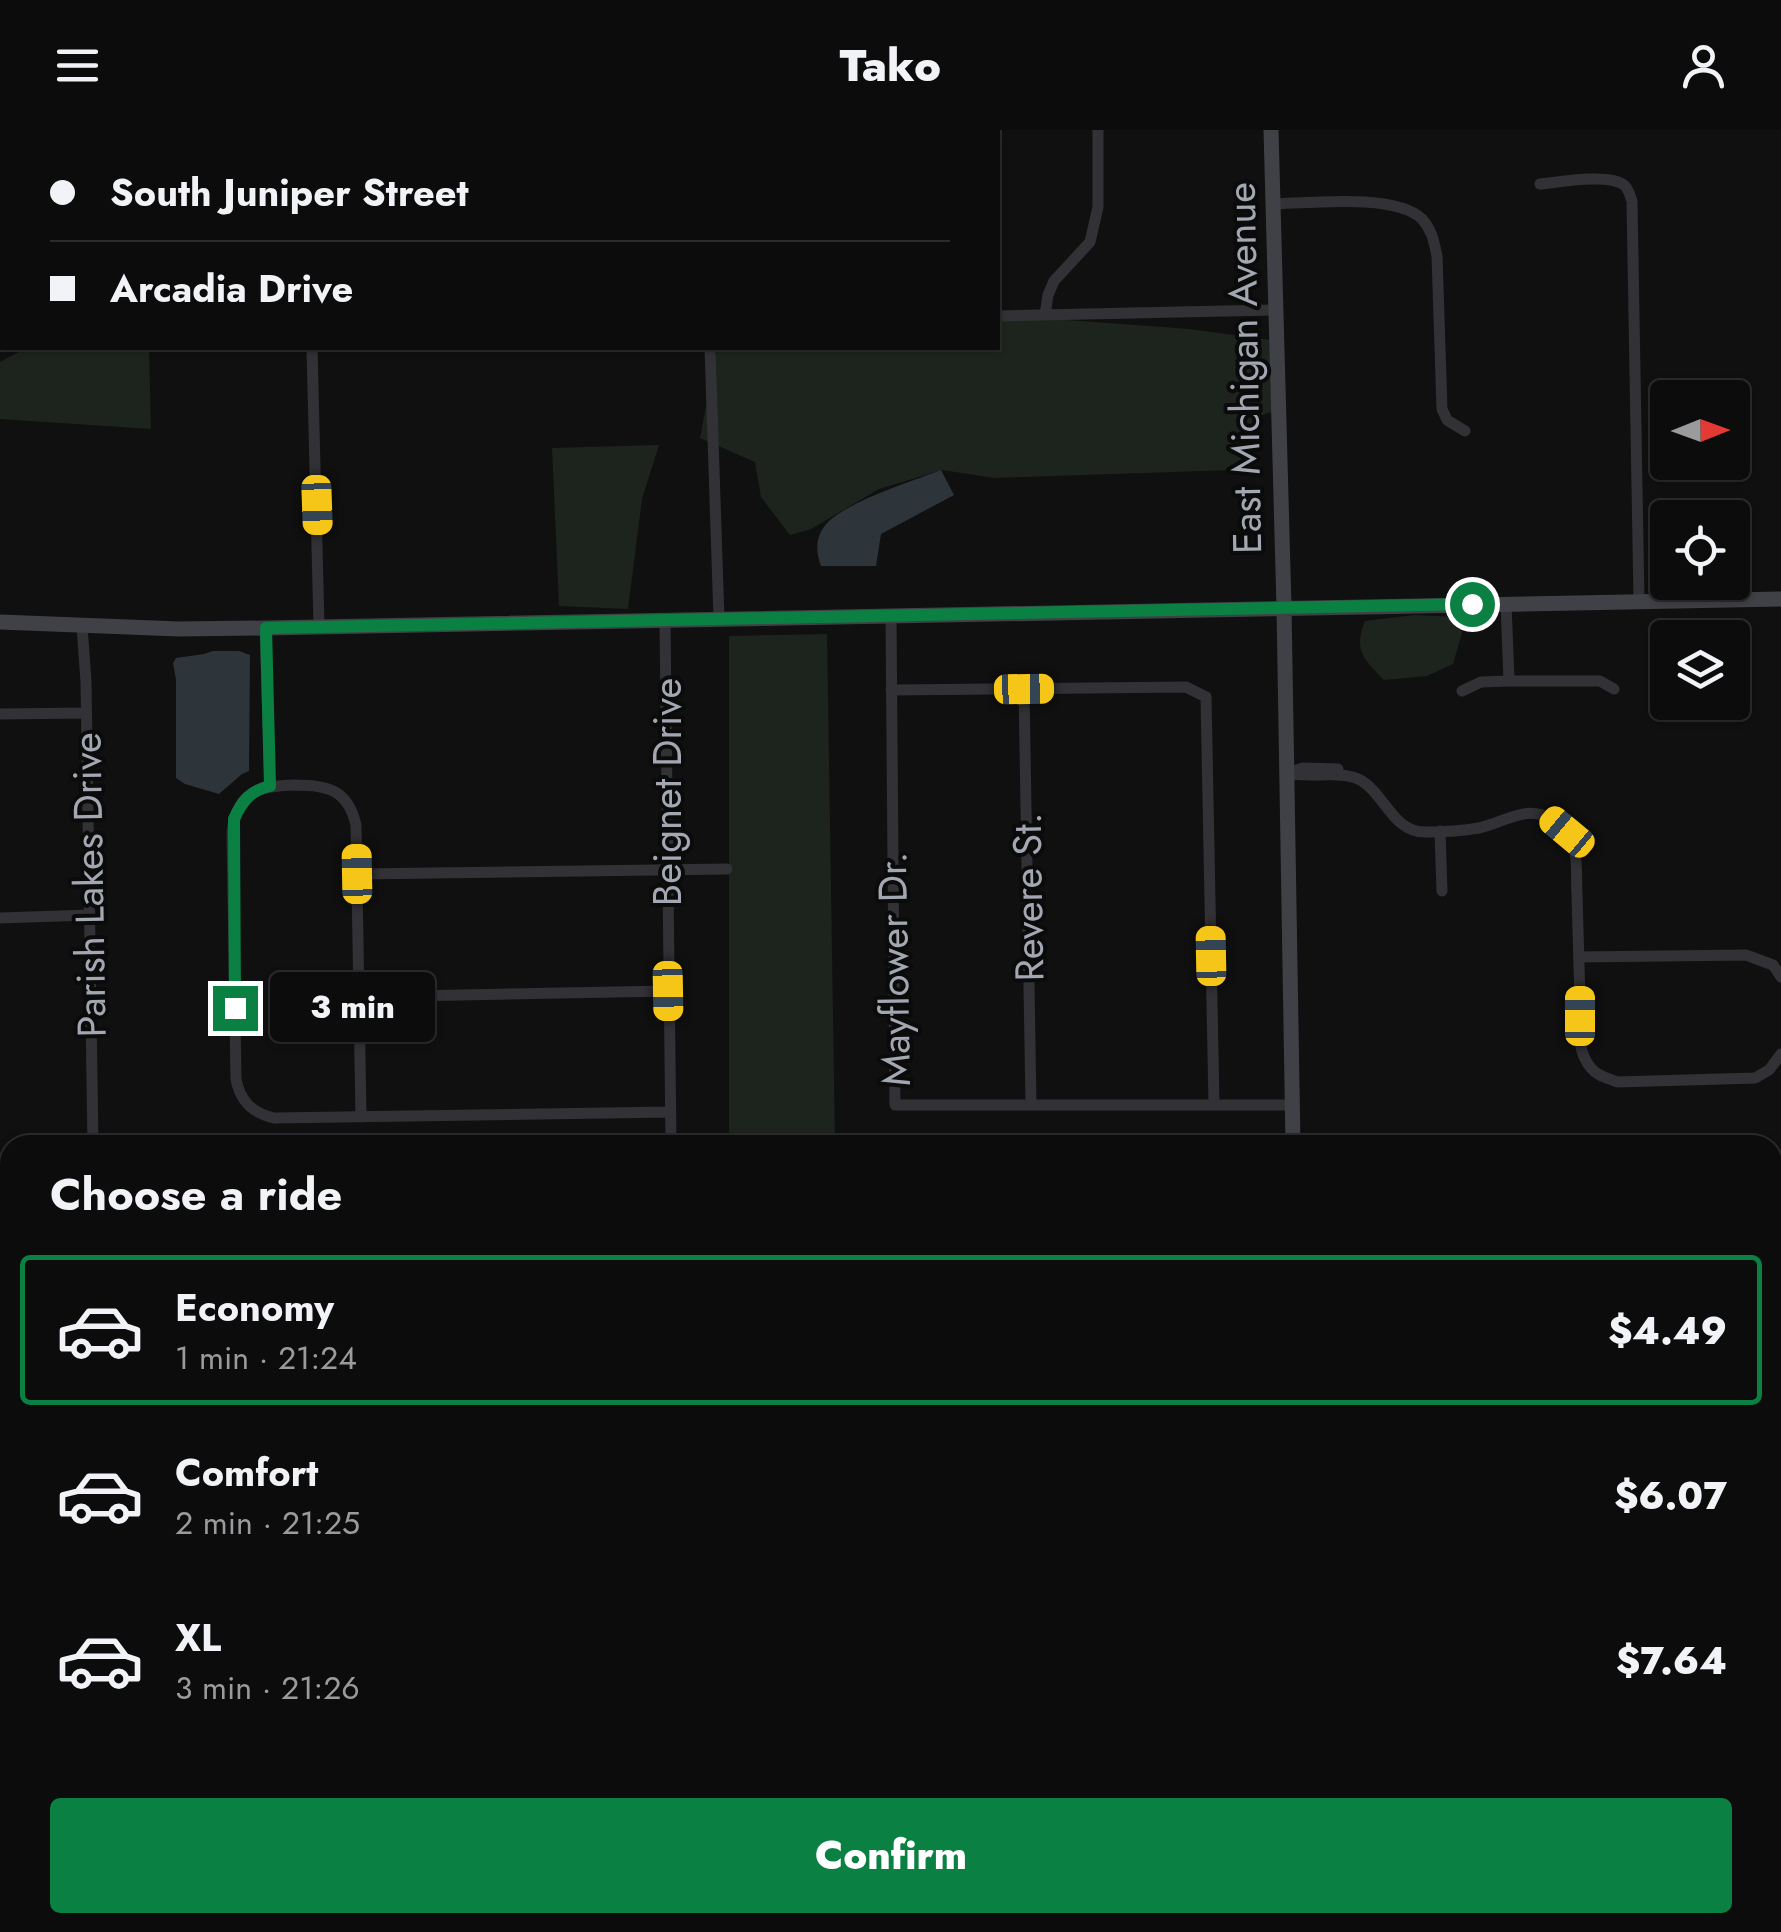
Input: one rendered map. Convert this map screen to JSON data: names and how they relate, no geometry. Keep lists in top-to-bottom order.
{
  "streets": {
    "street": [
      "East Michigan Avenue",
      "Beignet Drive",
      "Parish Lakes Drive",
      "Revere St.",
      "Mayflower Dr."
    ]
  },
  "crossings": [
    ["East Michigan Avenue", "Mayflower Dr."],
    ["Revere St.", "Mayflower Dr."]
  ],
  "north": "right",
  "page": {
    "header": "Tako",
    "banner": ["South Juniper Street", "Arcadia Drive"],
    "bubble": "3 min",
    "heading": "Choose a ride",
    "list": [
      {
        "name": "Economy",
        "note": "1 min · 21:24",
        "value": "$4.49"
      },
      {
        "name": "Comfort",
        "note": "2 min · 21:25",
        "value": "$6.07"
      },
      {
        "name": "XL",
        "note": "3 min · 21:26",
        "value": "$7.64"
      }
    ],
    "buttons": "Confirm"
  }
}
